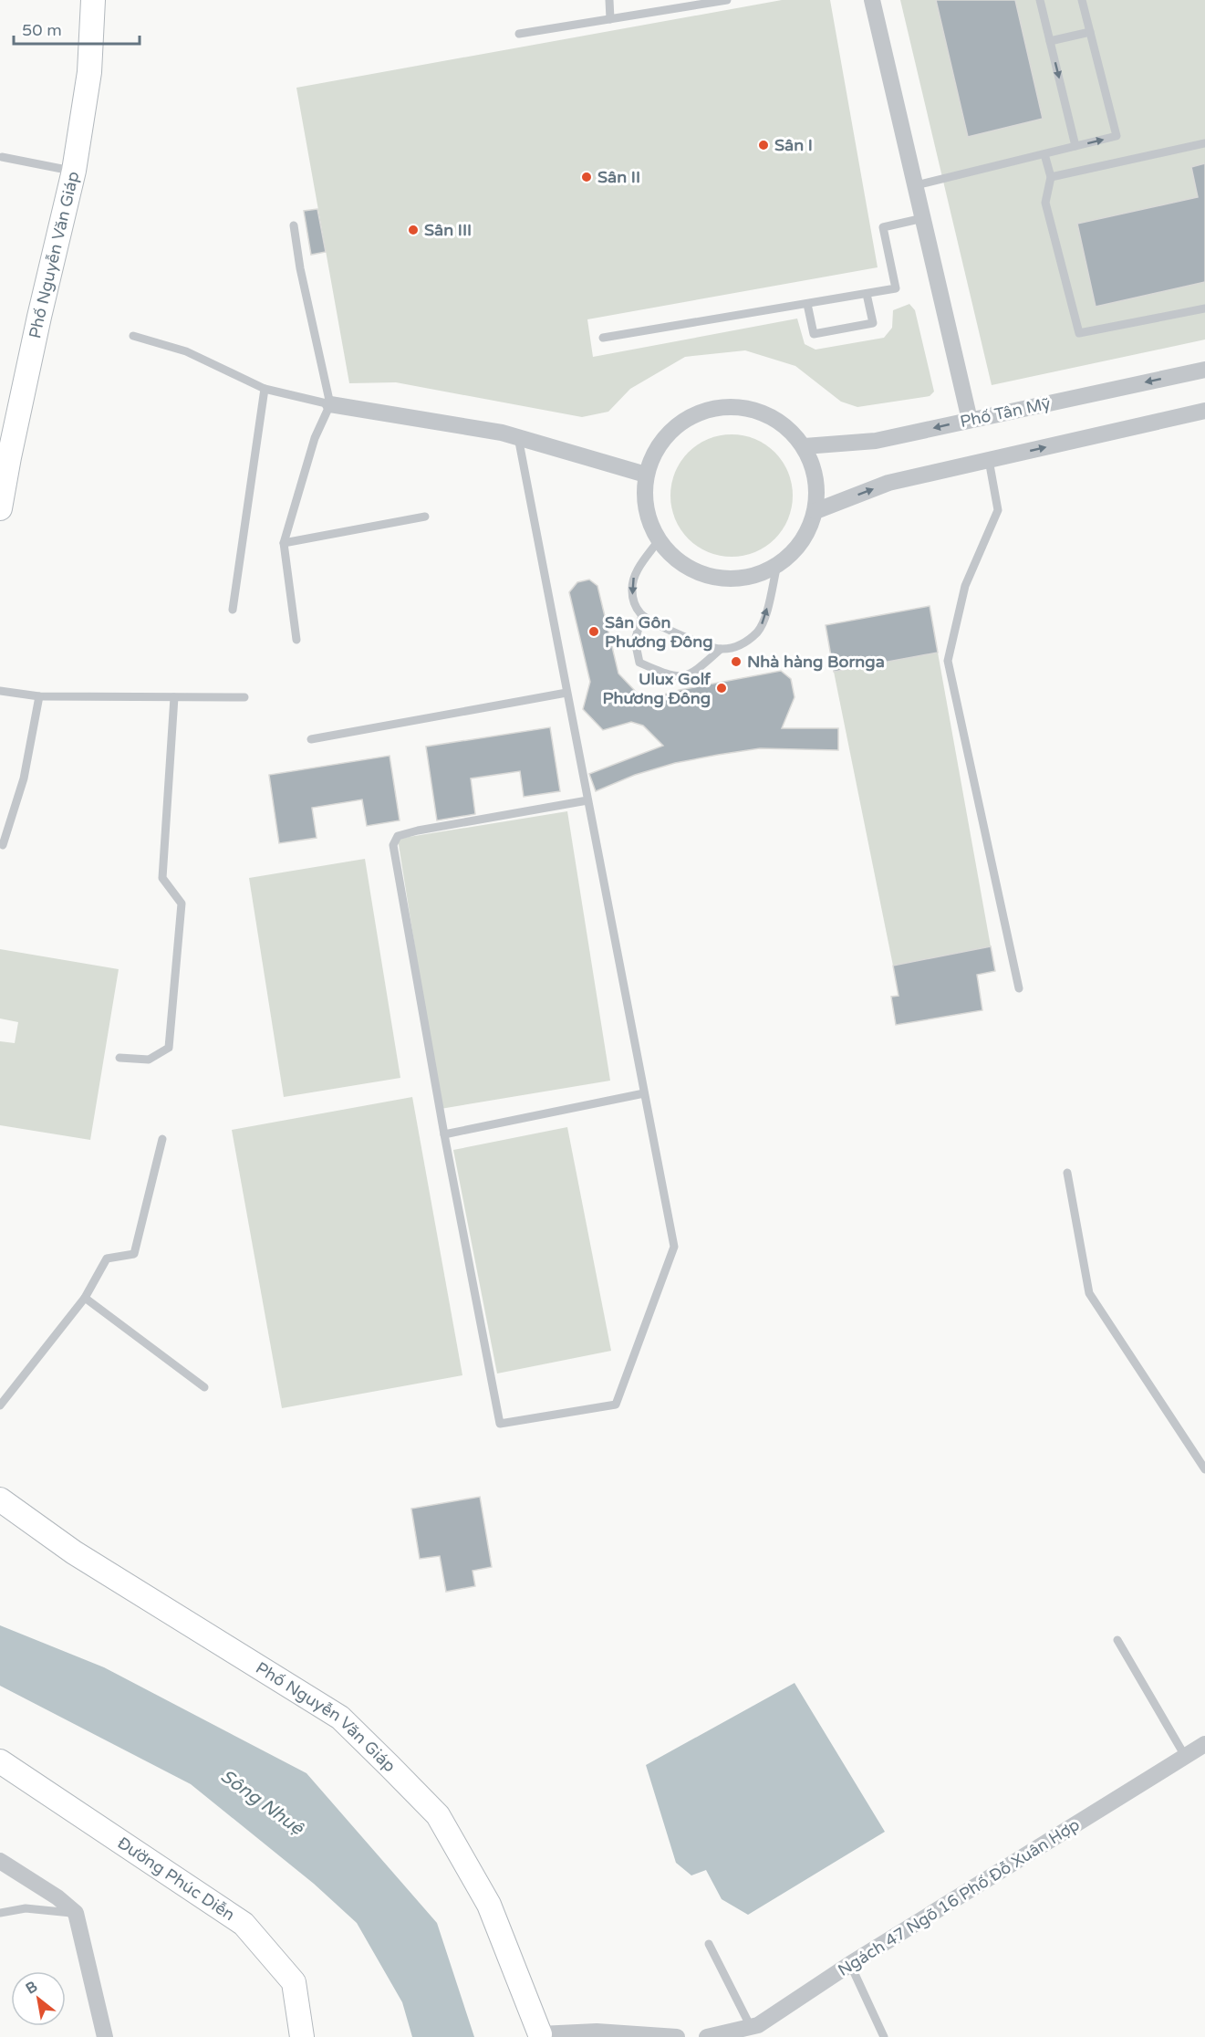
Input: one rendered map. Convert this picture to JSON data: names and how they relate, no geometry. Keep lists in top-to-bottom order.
{
  "streets": {
    "street": [
      "Phố Nguyễn Văn Giáp",
      "Phố Tân Mỹ",
      "Đường Phúc Diễn",
      "Ngách 47 Ngõ 16 Phố Đỗ Xuân Hợp"
    ]
  },
  "water": ["Sông Nhuệ"],
  "places": [
    "Sân I",
    "Sân II",
    "Sân III",
    "Sân Gôn Phương Đông",
    "Nhà hàng Bornga",
    "Ulux Golf Phương Đông"
  ],
  "scale_bar": "50 m",
  "north": "top left"
}
